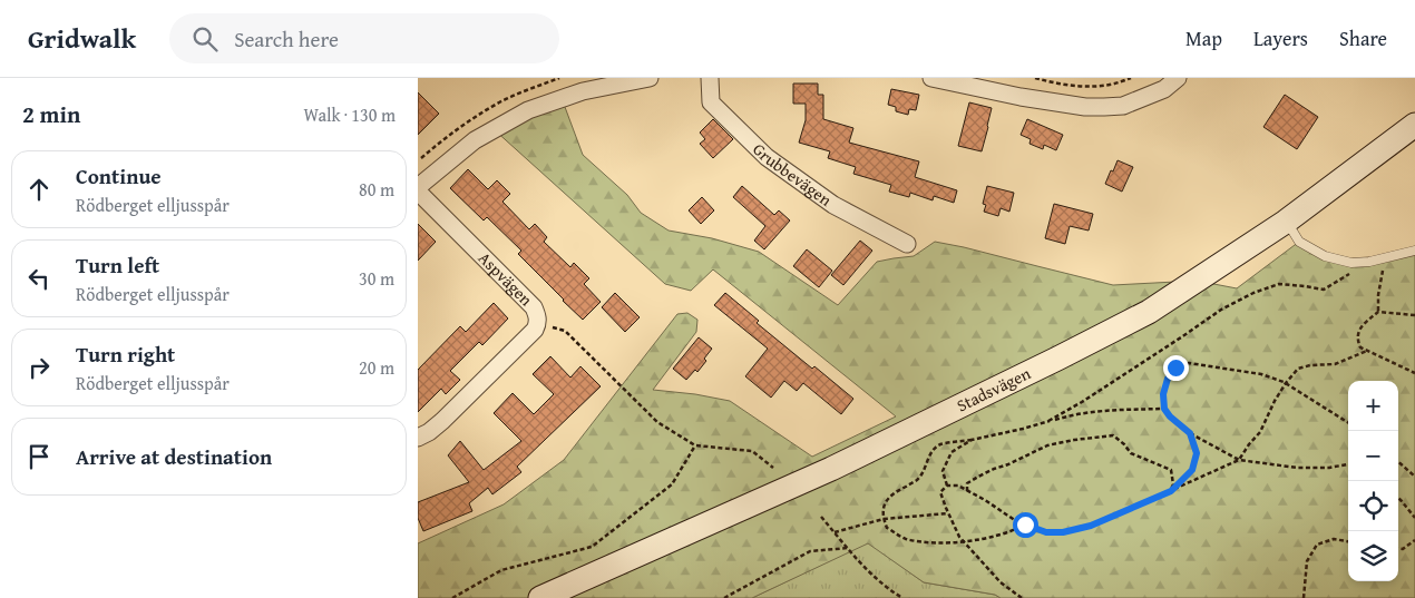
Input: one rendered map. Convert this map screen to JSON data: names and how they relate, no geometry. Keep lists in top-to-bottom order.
{
  "streets": {
    "main road": ["Stadsvägen"],
    "street": ["Grubbevägen", "Aspvägen"]
  },
  "page": {
    "header": "Gridwalk",
    "search": "Search here",
    "nav": ["Map", "Layers", "Share"],
    "heading": ["2 min", "Walk · 130 m"],
    "list": [
      ["Continue", "Rödberget elljusspår", "80 m"],
      ["Turn left", "Rödberget elljusspår", "30 m"],
      ["Turn right", "Rödberget elljusspår", "20 m"],
      "Arrive at destination"
    ],
    "map_buttons": ["+", "−"]
  }
}
